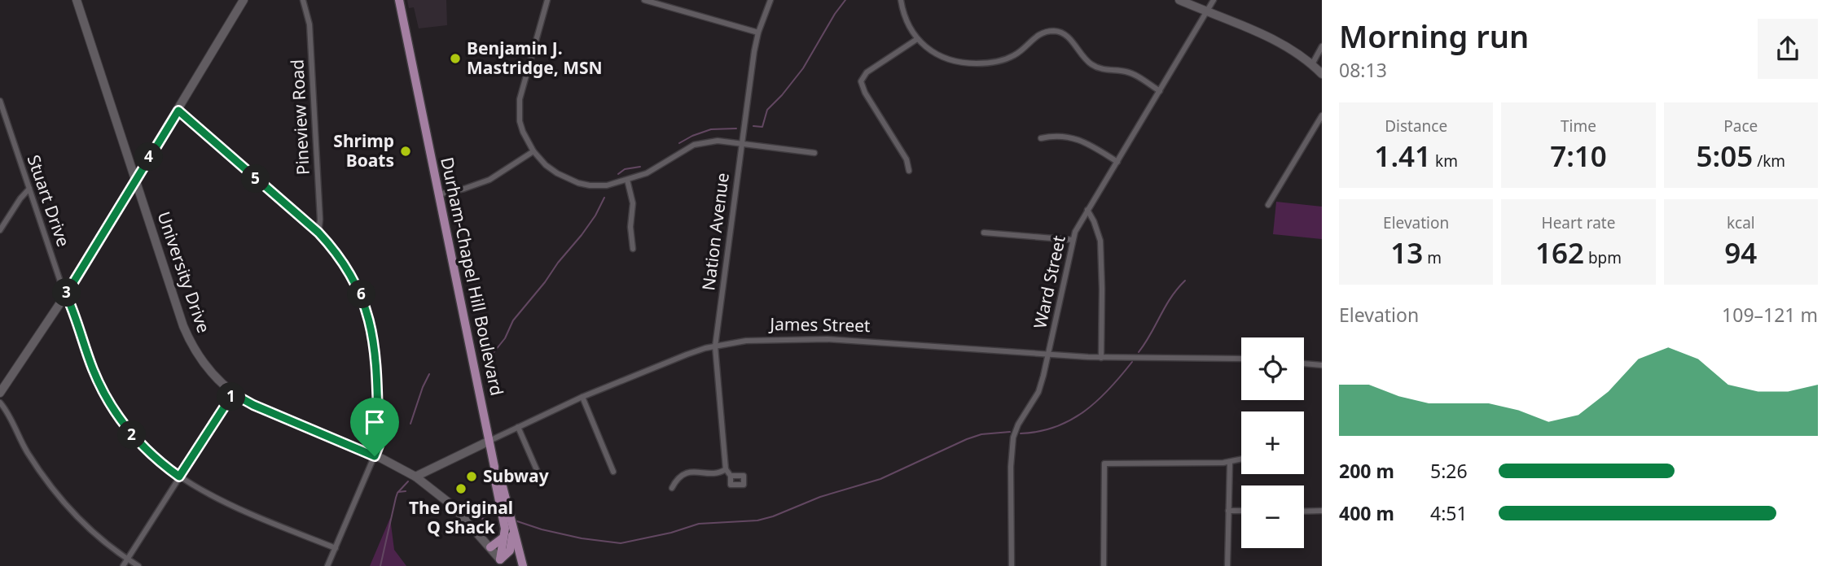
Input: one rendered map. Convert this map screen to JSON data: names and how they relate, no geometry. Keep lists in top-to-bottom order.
{
  "streets": {
    "main road": ["Durham-Chapel Hill Boulevard"],
    "street": [
      "Pineview Road",
      "Stuart Drive",
      "Nation Avenue",
      "University Drive",
      "Ward Street",
      "James Street"
    ]
  },
  "crossings": [
    ["Nation Avenue", "James Street"],
    ["University Drive", "Durham-Chapel Hill Boulevard"],
    ["University Drive", "James Street"],
    ["Durham-Chapel Hill Boulevard", "James Street"],
    ["Ward Street", "James Street"]
  ],
  "places": [
    "Benjamin J. Mastridge, MSN",
    "Shrimp Boats",
    "Subway",
    "The Original Q Shack"
  ],
  "page": {
    "heading": ["Morning run", "08:13"],
    "stats": [
      ["Distance", "1.41 km"],
      ["Time", "7:10"],
      ["Pace", "5:05 /km"],
      ["Elevation", "13 m"],
      ["Heart rate", "162 bpm"],
      ["kcal", "94"]
    ],
    "pins": [
      "4",
      "5",
      "3",
      "6",
      "1",
      "2"
    ],
    "chart": ["Elevation", "109–121 m"],
    "map_buttons": ["+", "−"],
    "list": [
      {
        "name": "200 m",
        "note": "5:26"
      },
      {
        "name": "400 m",
        "note": "4:51"
      }
    ]
  }
}
